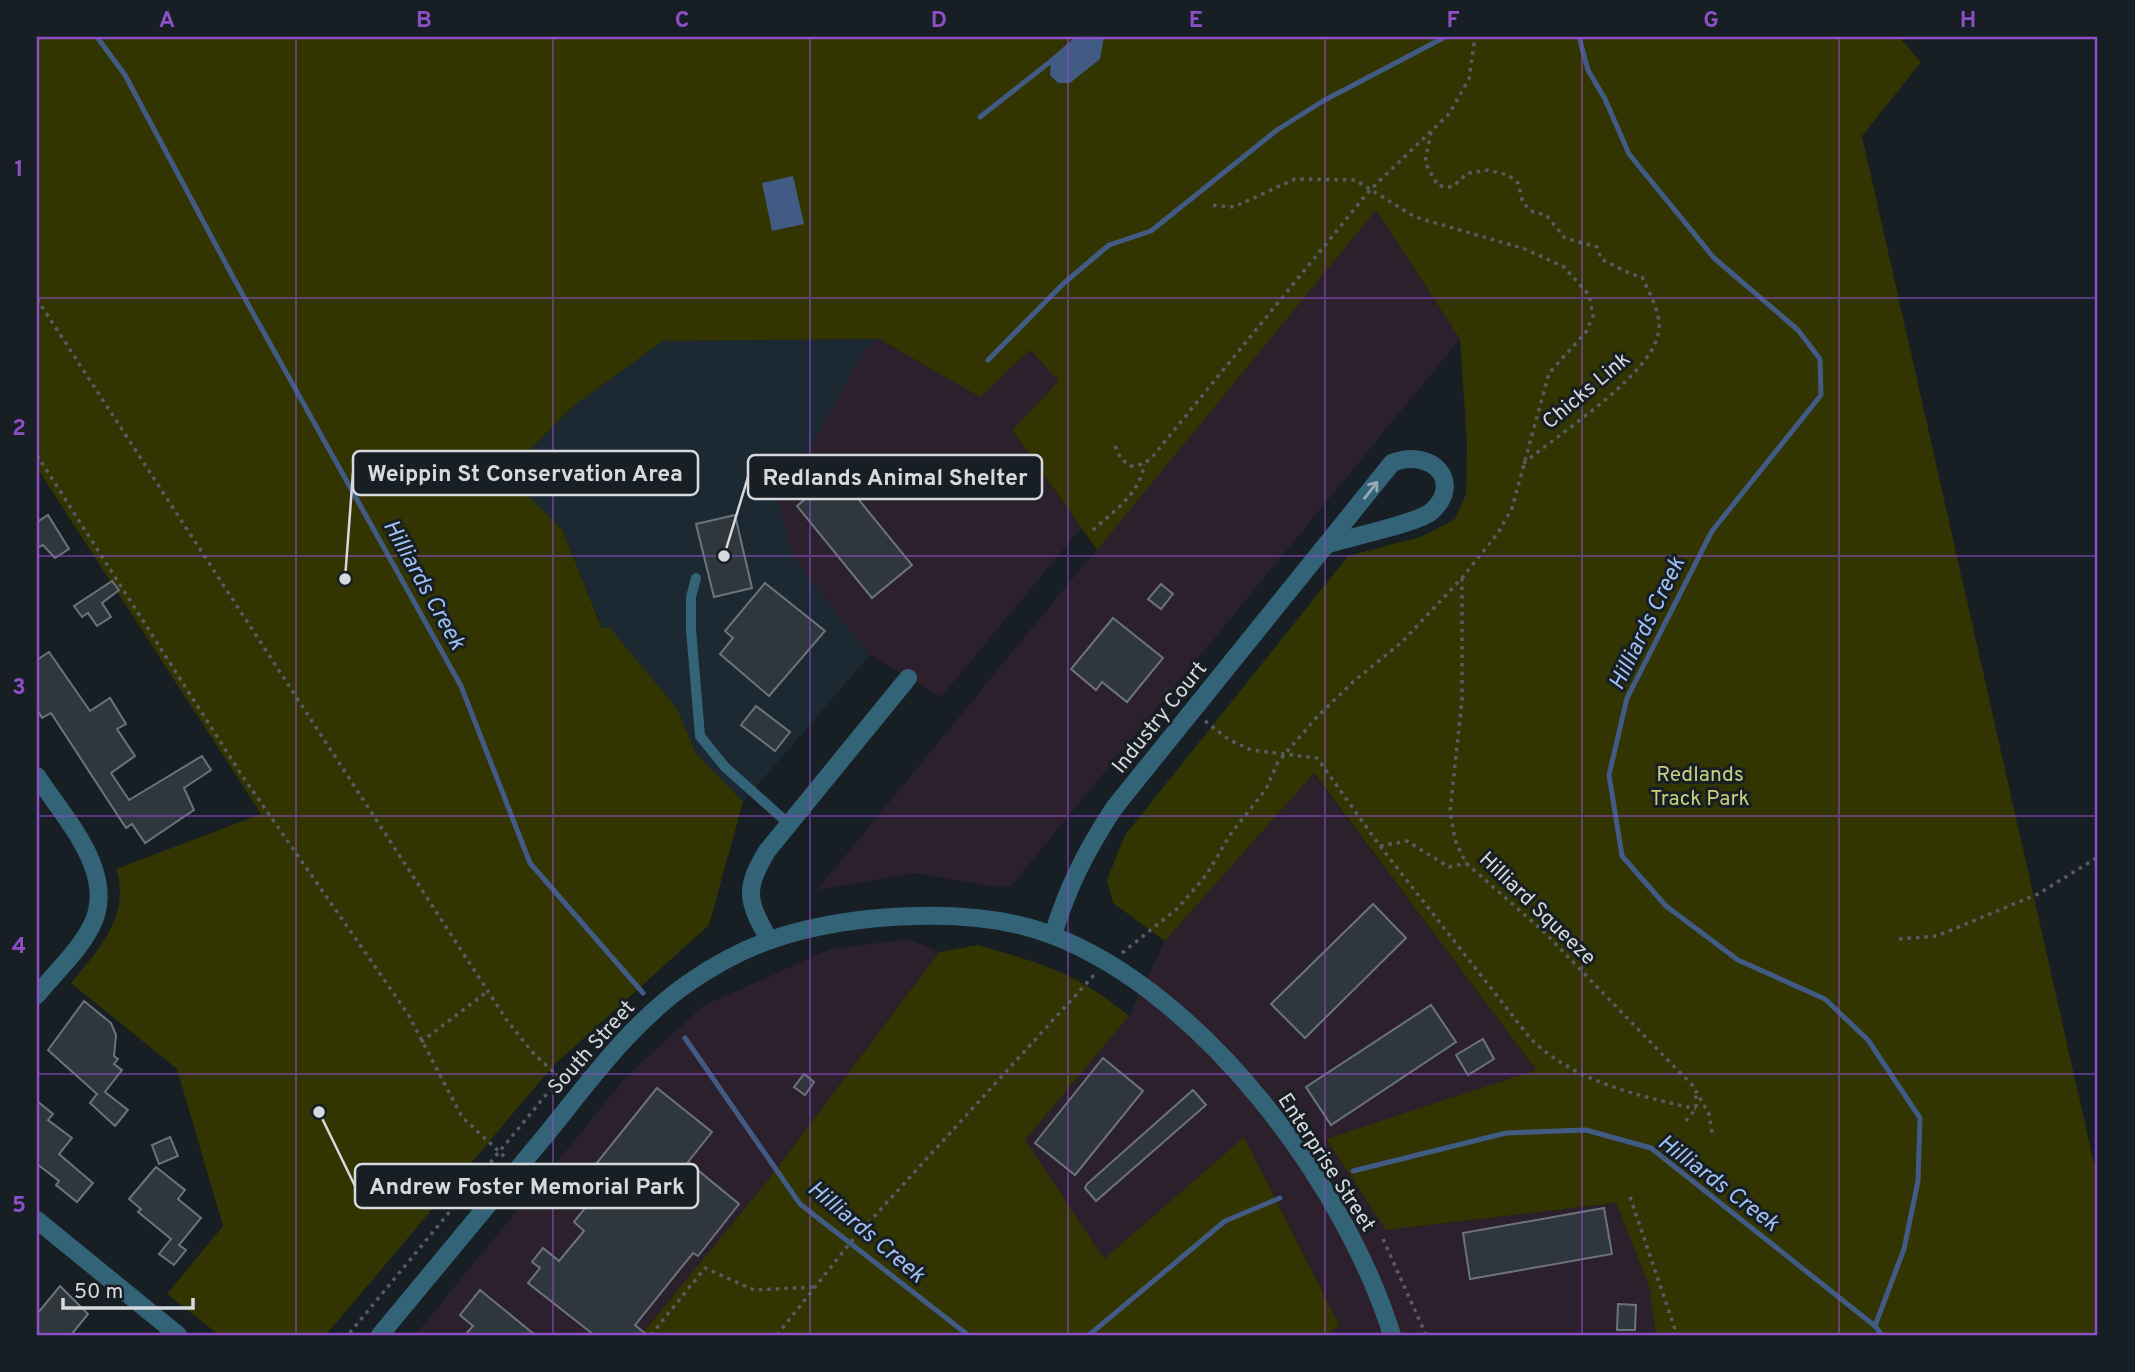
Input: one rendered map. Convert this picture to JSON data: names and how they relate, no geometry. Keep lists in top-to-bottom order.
{
  "streets": {
    "street": ["Industry Court", "South Street", "Enterprise Street"],
    "path": ["Chicks Link", "Hilliard Squeeze"]
  },
  "crossings": [
    ["Industry Court", "Enterprise Street"],
    ["South Street", "Enterprise Street"]
  ],
  "water": ["Hilliards Creek"],
  "parks": ["Redlands Track Park"],
  "places": ["Redlands Animal Shelter", "Weippin St Conservation Area", "Andrew Foster Memorial Park"],
  "scale_bar": "50 m",
  "grid": {
    "columns": [
      "A",
      "B",
      "C",
      "D",
      "E",
      "F",
      "G",
      "H"
    ],
    "rows": [
      "1",
      "2",
      "3",
      "4",
      "5"
    ]
  }
}
